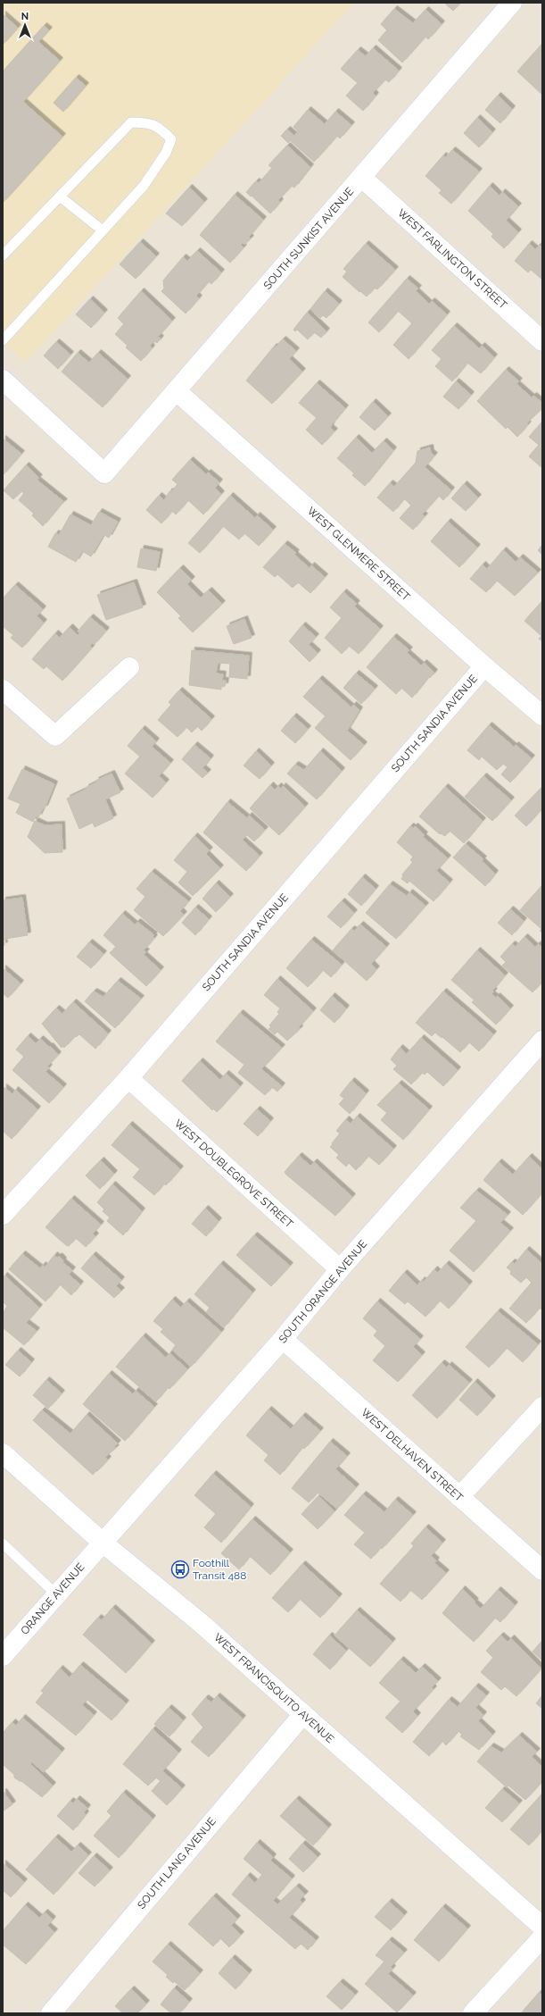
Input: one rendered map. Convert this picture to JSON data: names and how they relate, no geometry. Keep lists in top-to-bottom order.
{
  "streets": {
    "street": [
      "SOUTH SUNKIST AVENUE",
      "WEST FARLINGTON STREET",
      "WEST GLENMERE STREET",
      "SOUTH SANDIA AVENUE",
      "WEST DOUBLEGROVE STREET",
      "SOUTH ORANGE AVENUE",
      "WEST DELHAVEN STREET",
      "ORANGE AVENUE",
      "WEST FRANCISQUITO AVENUE",
      "SOUTH LANG AVENUE"
    ]
  },
  "crossings": [
    ["SOUTH SUNKIST AVENUE", "WEST FARLINGTON STREET"],
    ["SOUTH SUNKIST AVENUE", "WEST GLENMERE STREET"],
    ["WEST GLENMERE STREET", "SOUTH SANDIA AVENUE"],
    ["SOUTH SANDIA AVENUE", "WEST DOUBLEGROVE STREET"],
    ["WEST DOUBLEGROVE STREET", "SOUTH ORANGE AVENUE"],
    ["SOUTH ORANGE AVENUE", "WEST DELHAVEN STREET"],
    ["SOUTH ORANGE AVENUE", "ORANGE AVENUE"],
    ["SOUTH ORANGE AVENUE", "WEST FRANCISQUITO AVENUE"],
    ["ORANGE AVENUE", "WEST FRANCISQUITO AVENUE"],
    ["WEST FRANCISQUITO AVENUE", "SOUTH LANG AVENUE"]
  ],
  "places": {
    "bus stop": ["Foothill Transit 488"]
  },
  "north": "top"
}
